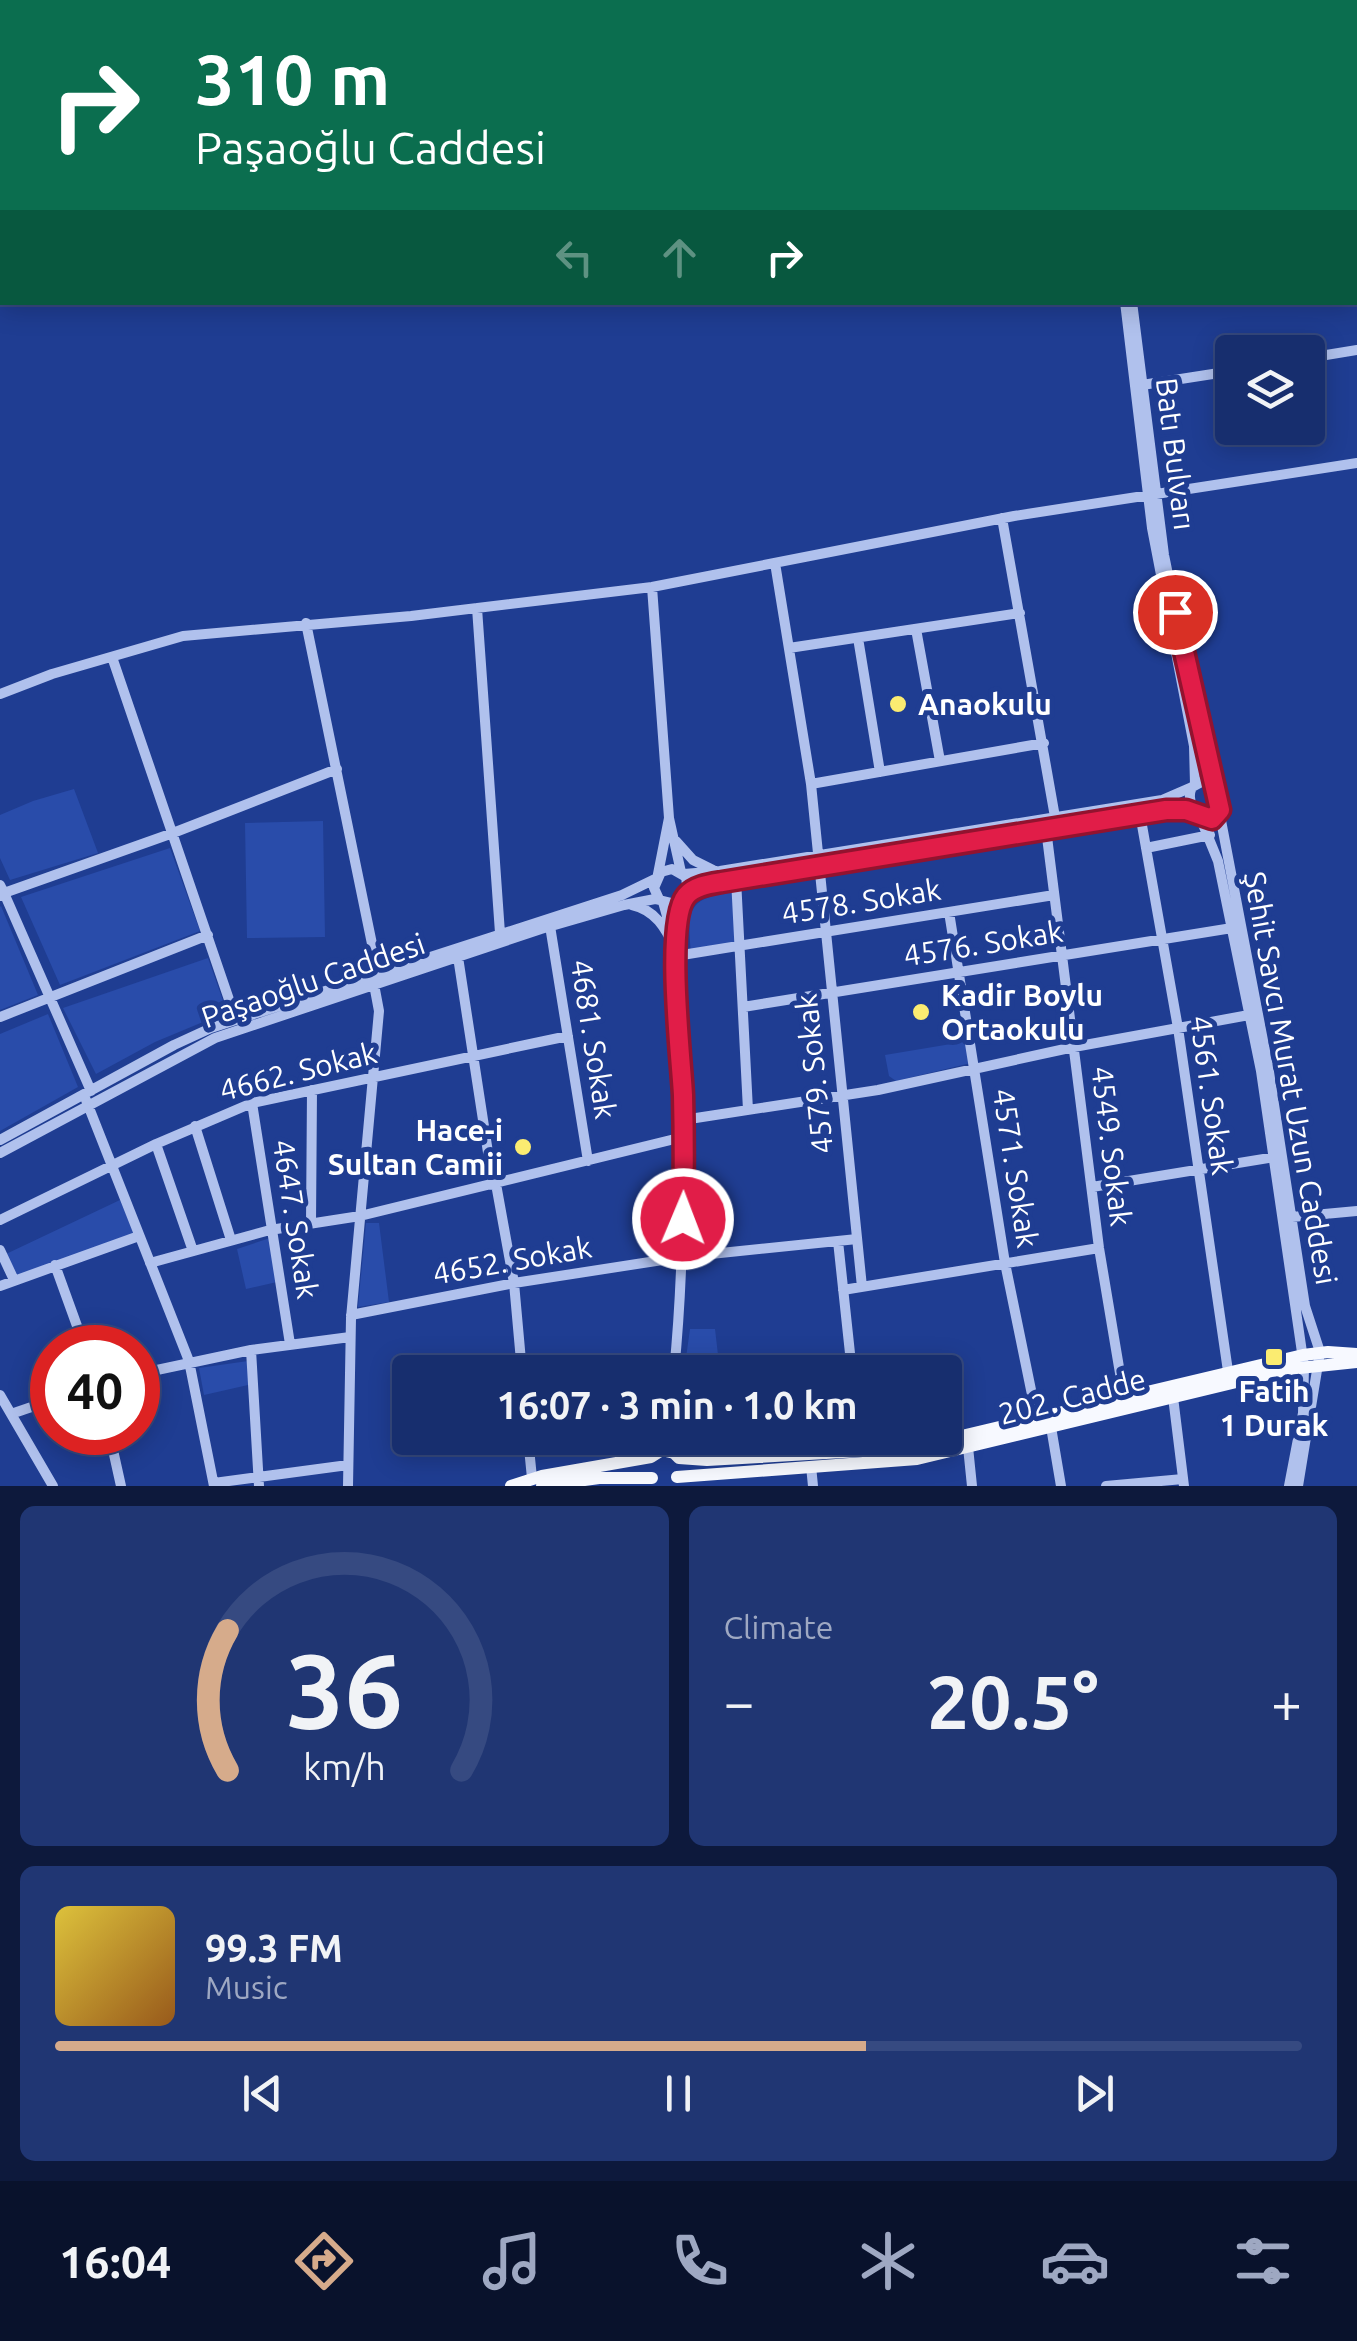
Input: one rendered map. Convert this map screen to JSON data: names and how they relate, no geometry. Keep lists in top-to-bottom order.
{
  "streets": {
    "main road": ["202. Cadde"],
    "street": [
      "Batı Bulvarı",
      "4578. Sokak",
      "4576. Sokak",
      "Paşaoğlu Caddesi",
      "4681. Sokak",
      "4662. Sokak",
      "4579. Sokak",
      "Şehit Savcı Murat Uzun Caddesi",
      "4561. Sokak",
      "4549. Sokak",
      "4571. Sokak",
      "4647. Sokak",
      "4652. Sokak"
    ]
  },
  "crossings": [
    ["Batı Bulvarı", "Şehit Savcı Murat Uzun Caddesi"],
    ["4578. Sokak", "4579. Sokak"],
    ["4578. Sokak", "4549. Sokak"],
    ["4578. Sokak", "4571. Sokak"],
    ["4576. Sokak", "4579. Sokak"],
    ["4576. Sokak", "Şehit Savcı Murat Uzun Caddesi"],
    ["4576. Sokak", "4561. Sokak"],
    ["4576. Sokak", "4549. Sokak"],
    ["4576. Sokak", "4571. Sokak"],
    ["Paşaoğlu Caddesi", "4681. Sokak"],
    ["4681. Sokak", "4662. Sokak"],
    ["4662. Sokak", "4647. Sokak"],
    ["4579. Sokak", "4652. Sokak"],
    ["Şehit Savcı Murat Uzun Caddesi", "202. Cadde"],
    ["4561. Sokak", "202. Cadde"],
    ["4549. Sokak", "202. Cadde"],
    ["4571. Sokak", "202. Cadde"]
  ],
  "places": {
    "other": ["Anaokulu", "Kadir Boylu Ortaokulu", "Hace-i Sultan Camii"],
    "transit": ["Fatih 1 Durak"]
  },
  "page": {
    "turn": ["310 m", "Paşaoğlu Caddesi"],
    "limit": "40",
    "trip": "16:07 · 3 min · 1.0 km",
    "tile": "Climate",
    "heat": ["−", "20.5°", "+"],
    "song": ["99.3 FM", "Music"],
    "tabs": "16:04",
    "gauge": ["36", "km/h"]
  }
}
